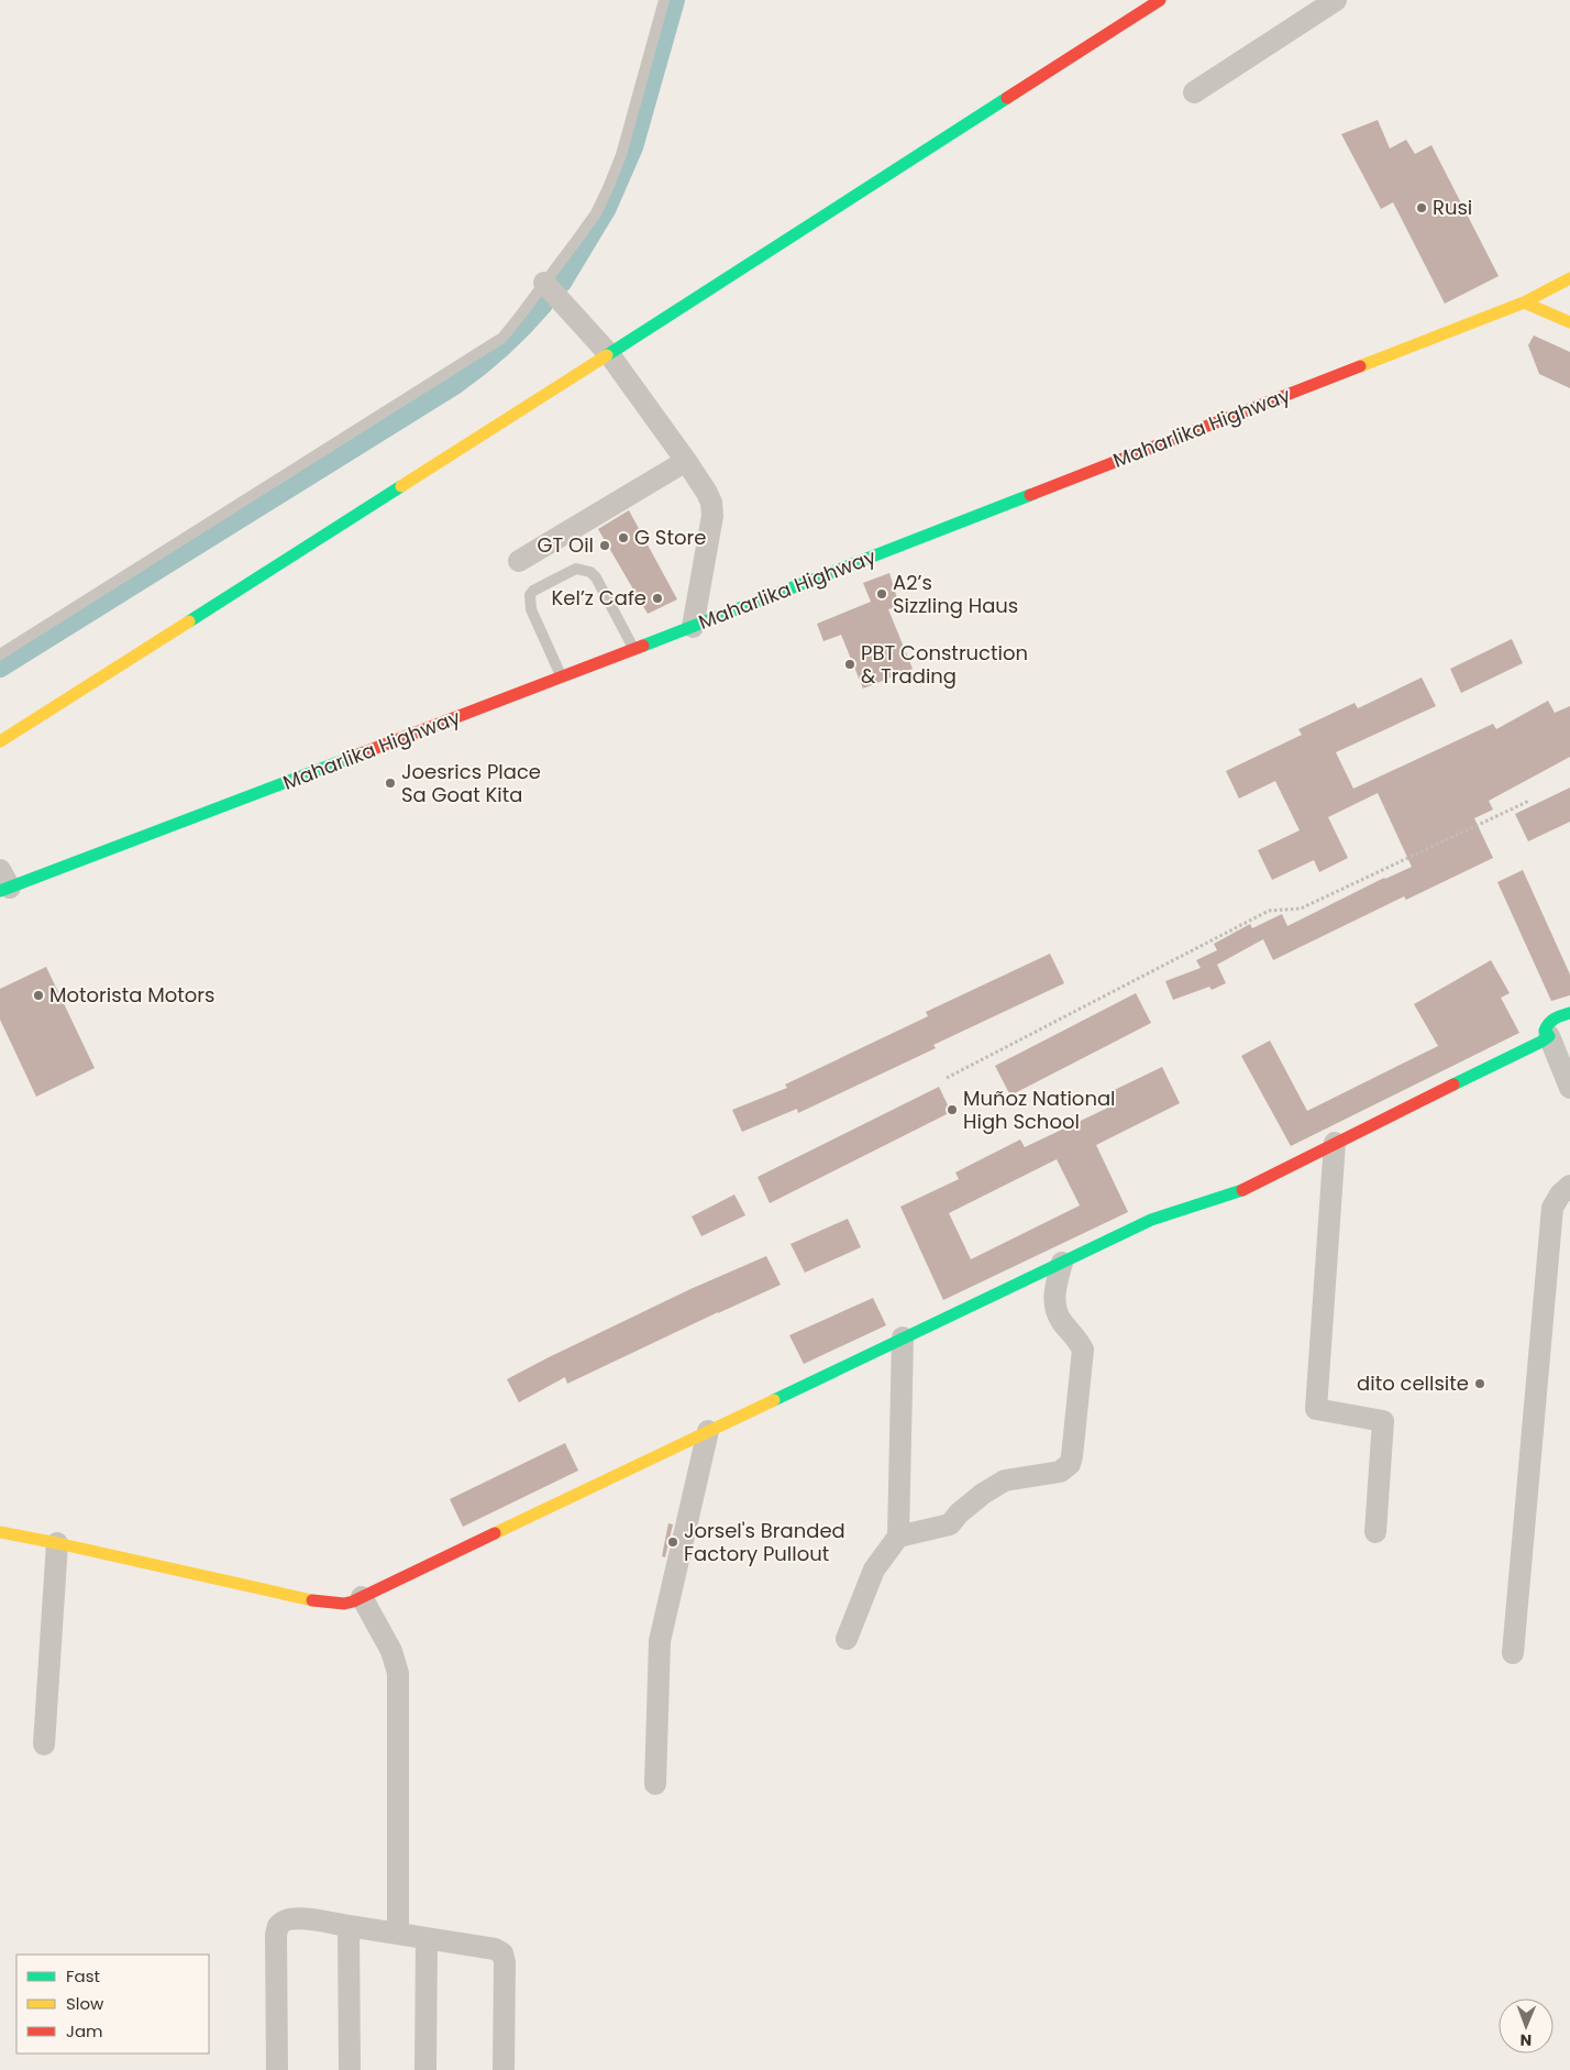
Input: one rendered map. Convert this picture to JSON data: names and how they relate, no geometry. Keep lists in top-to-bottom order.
{
  "streets": {
    "main road": ["Maharlika Highway"]
  },
  "places": [
    "Rusi",
    "G Store",
    "GT Oil",
    "A2’s Sizzling Haus",
    "Kel’z Cafe",
    "PBT Construction & Trading",
    "Joesrics Place Sa Goat Kita",
    "Motorista Motors",
    "Muñoz National High School",
    "dito cellsite",
    "Jorsel's Branded Factory Pullout"
  ],
  "legend": ["Fast", "Slow", "Jam"],
  "north": "bottom"
}
